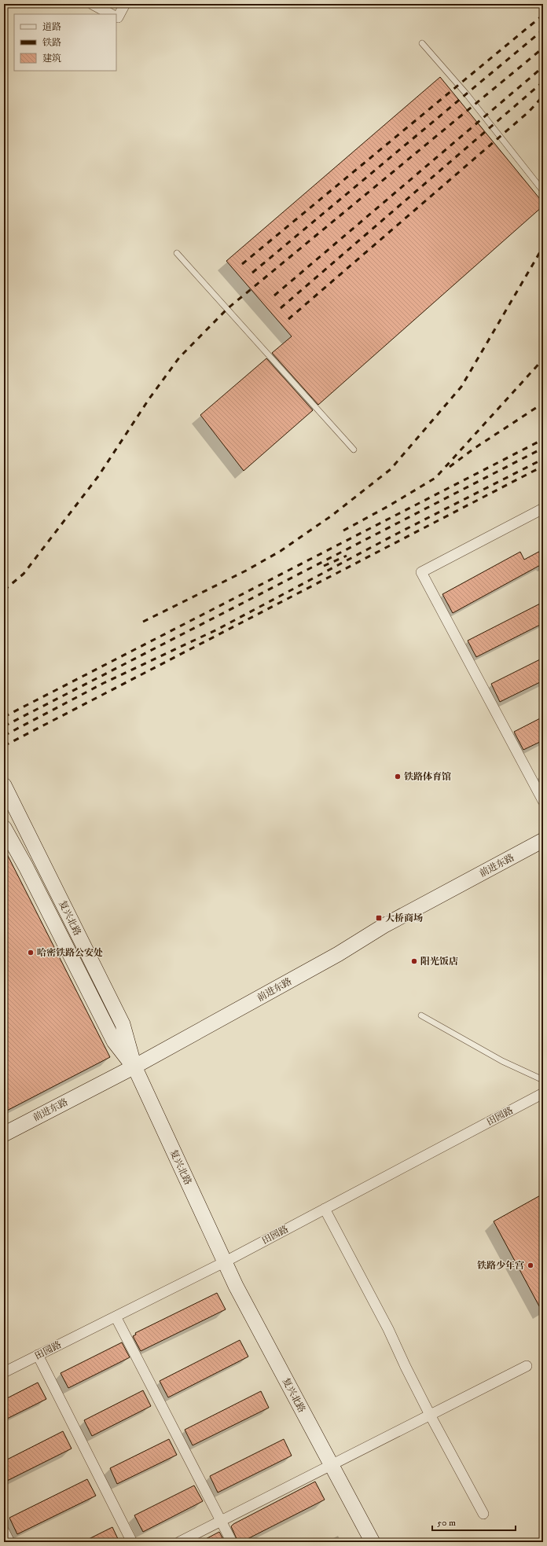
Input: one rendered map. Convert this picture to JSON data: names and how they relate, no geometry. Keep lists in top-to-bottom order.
{
  "streets": {
    "street": ["前进东路", "复兴北路", "田园路"]
  },
  "crossings": [
    ["前进东路", "复兴北路"],
    ["复兴北路", "田园路"]
  ],
  "places": {
    "other": [
      "铁路体育馆",
      "哈密铁路公安处",
      "阳光饭店",
      "铁路少年宫"
    ],
    "transit": ["大桥商场"]
  },
  "legend": ["道路", "铁路", "建筑"],
  "scale_bar": "50 m"
}
